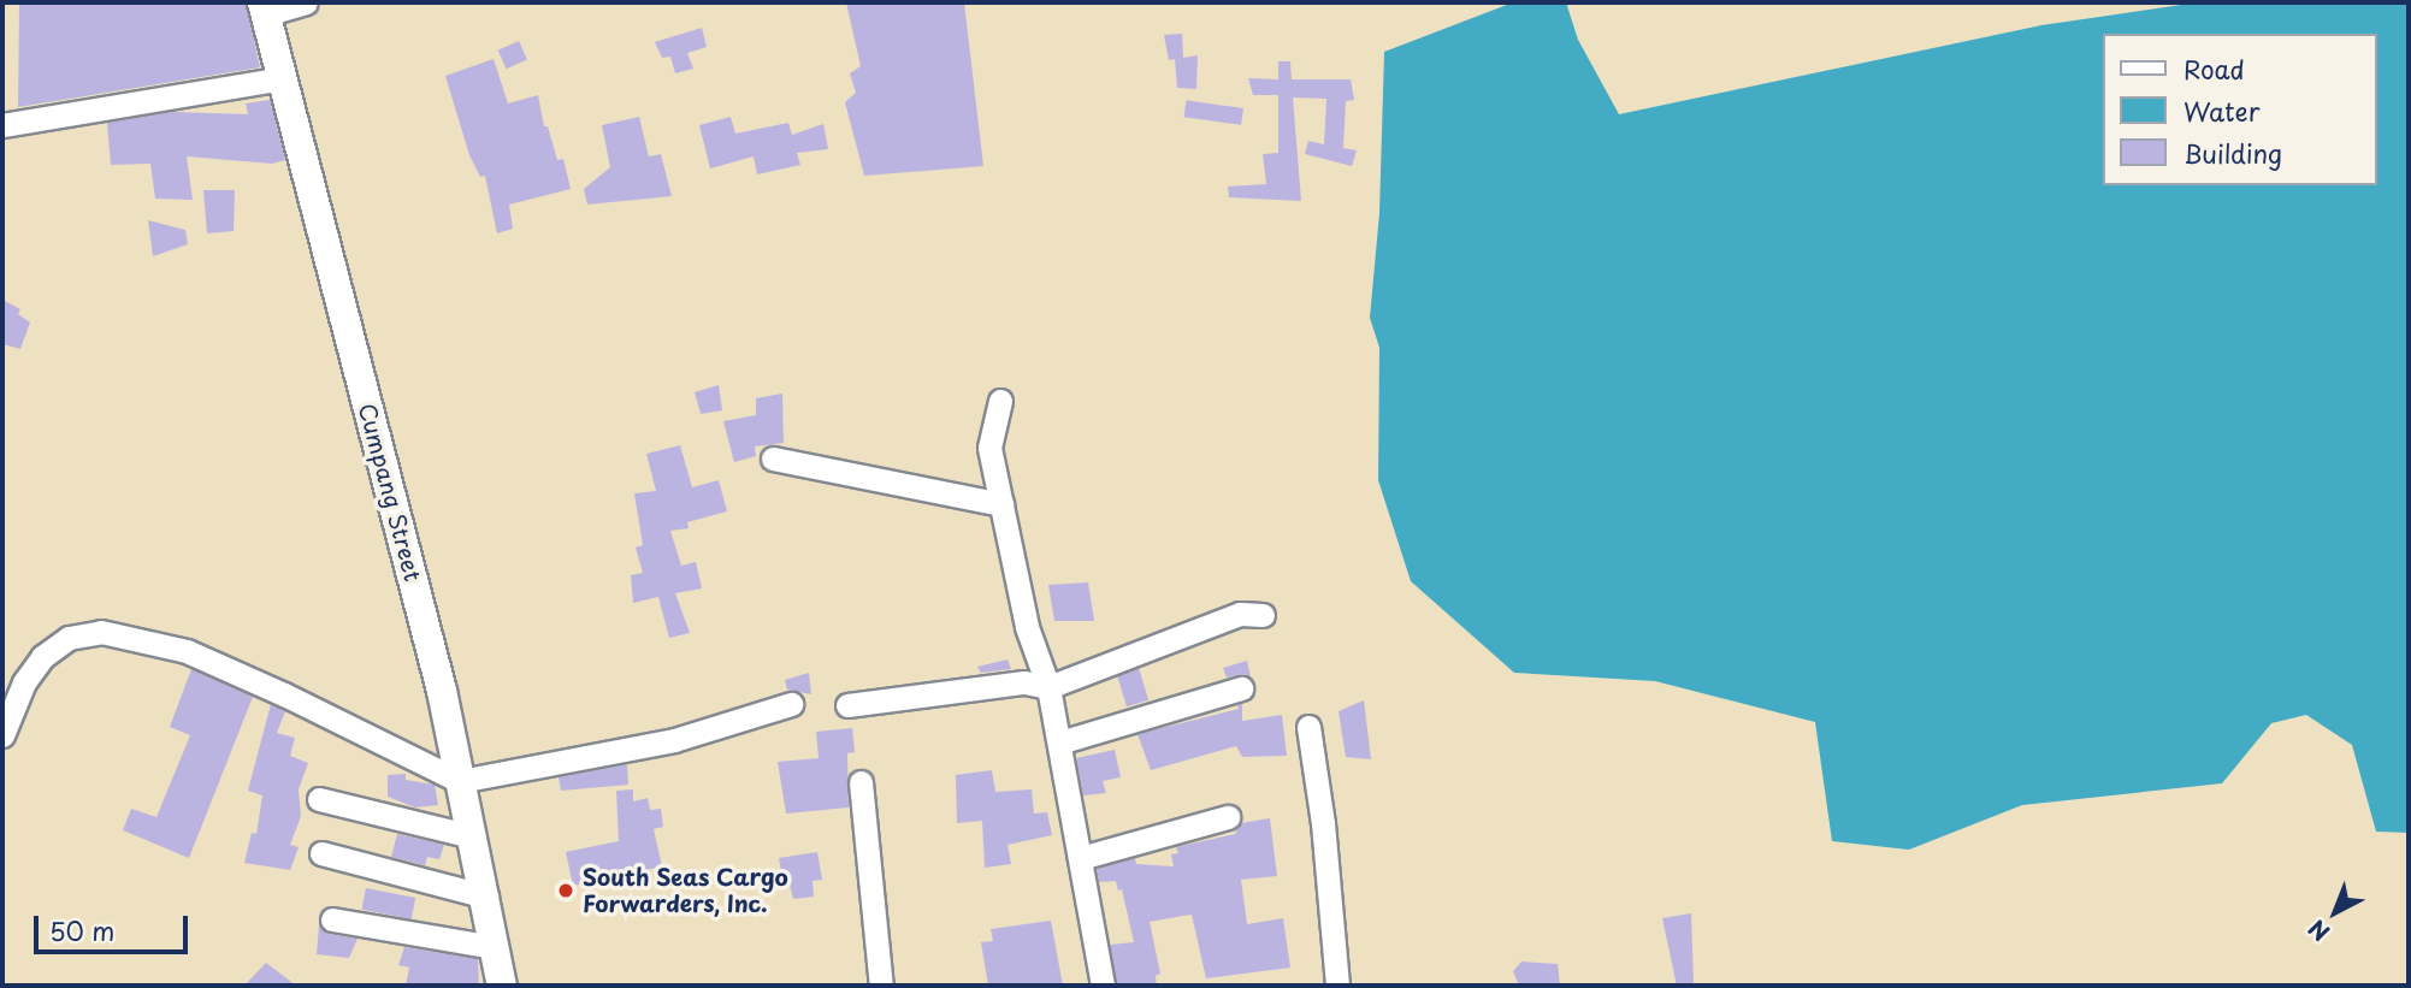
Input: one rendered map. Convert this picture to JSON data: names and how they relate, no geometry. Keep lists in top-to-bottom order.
{
  "streets": {
    "street": ["Cumpang Street"]
  },
  "places": ["South Seas Cargo Forwarders, Inc."],
  "legend": ["Road", "Water", "Building"],
  "scale_bar": "50 m",
  "north": "bottom left"
}
